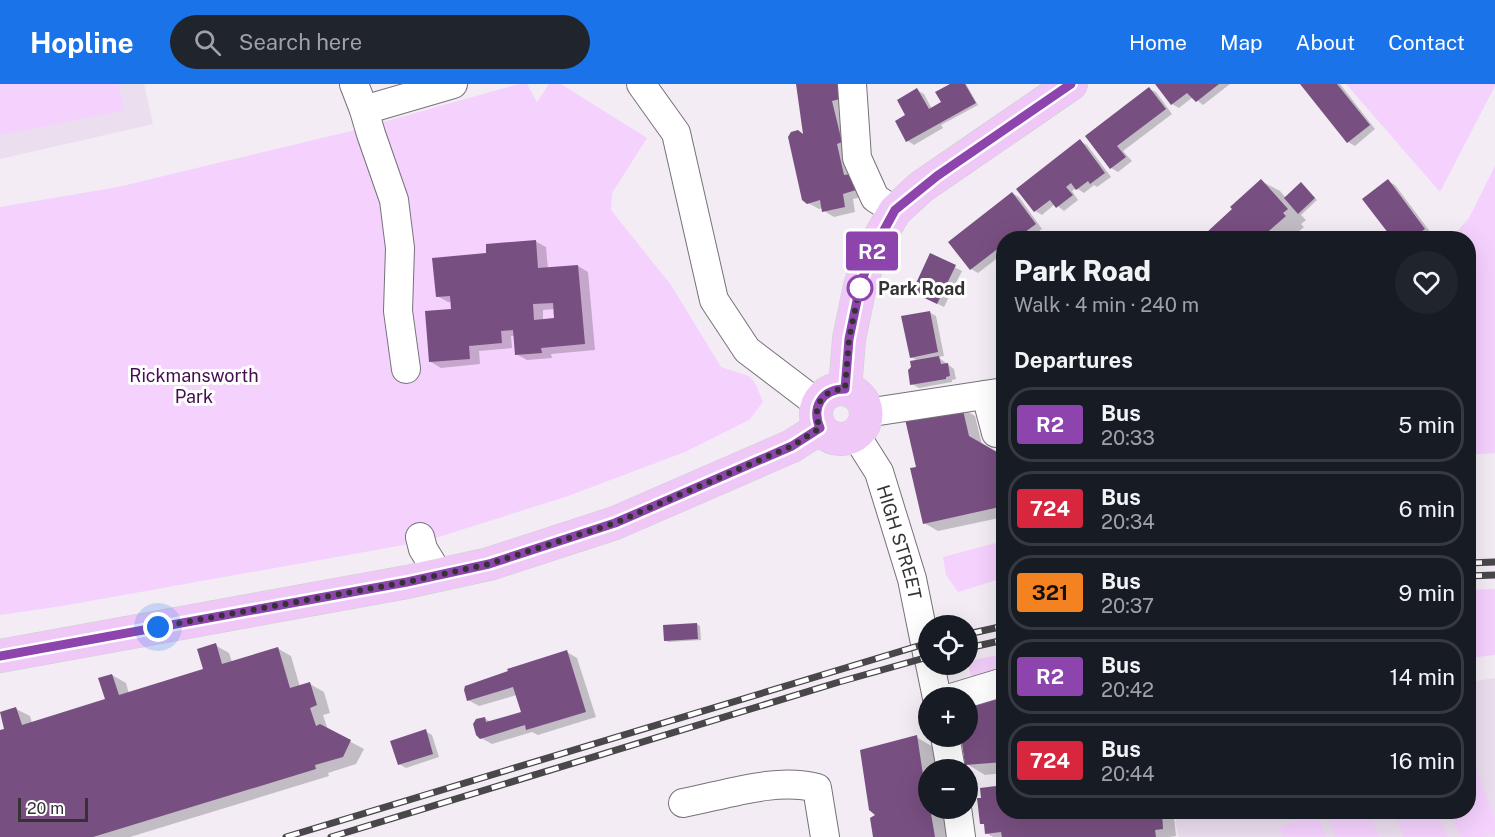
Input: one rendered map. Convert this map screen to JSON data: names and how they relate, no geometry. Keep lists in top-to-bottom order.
{
  "streets": {
    "street": ["HIGH STREET"]
  },
  "parks": ["Rickmansworth Park"],
  "places": ["Park Road"],
  "lines": ["bus line R2"],
  "scale_bar": "20 m",
  "page": {
    "header": "Hopline",
    "search": "Search here",
    "nav": [
      "Home",
      "Map",
      "About",
      "Contact"
    ],
    "on_map": "R2",
    "heading": [
      ["Park Road", "Walk · 4 min · 240 m"],
      "Departures"
    ],
    "list": [
      {
        "mark": "R2",
        "name": "Bus",
        "note": "20:33",
        "value": "5 min"
      },
      {
        "mark": "724",
        "name": "Bus",
        "note": "20:34",
        "value": "6 min"
      },
      {
        "mark": "321",
        "name": "Bus",
        "note": "20:37",
        "value": "9 min"
      },
      {
        "mark": "R2",
        "name": "Bus",
        "note": "20:42",
        "value": "14 min"
      },
      {
        "mark": "724",
        "name": "Bus",
        "note": "20:44",
        "value": "16 min"
      }
    ],
    "map_buttons": ["+", "−"],
    "scale": "20 m"
  }
}
